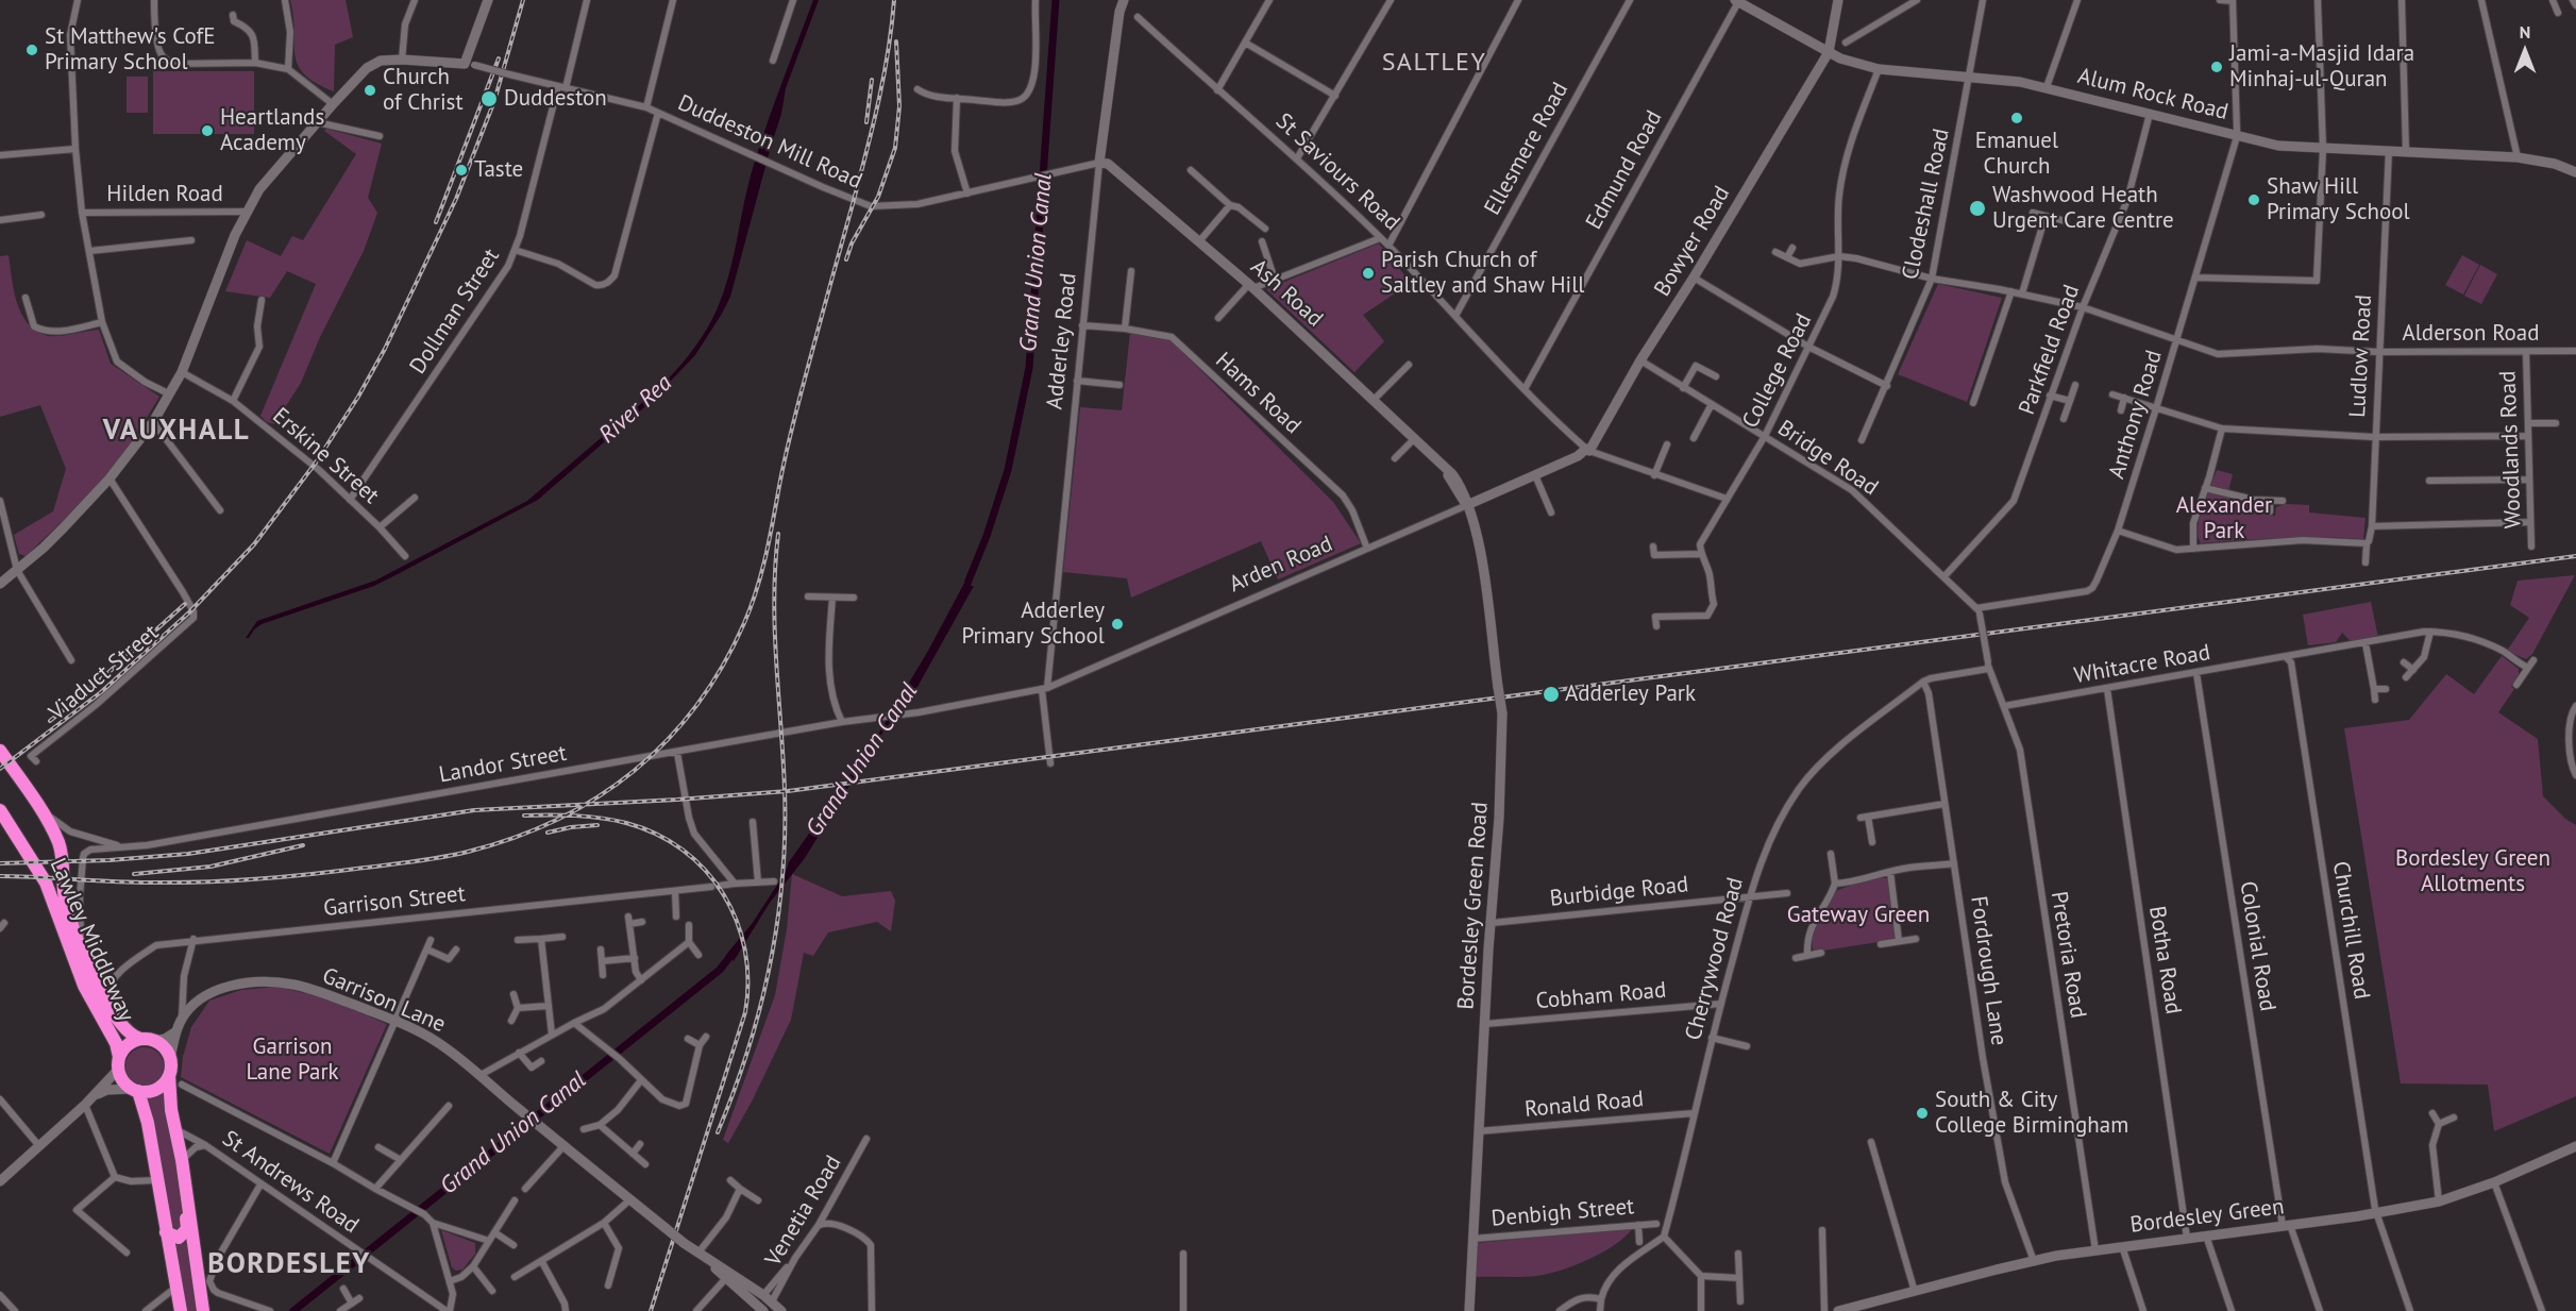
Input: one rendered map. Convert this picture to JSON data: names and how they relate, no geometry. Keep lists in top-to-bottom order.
{
  "streets": {
    "highway": ["Lawley Middleway"],
    "main road": [
      "Alum Rock Road",
      "Bowyer Road",
      "Ash Road",
      "Adderley Road",
      "Arden Road",
      "Bordesley Green Road",
      "Garrison Lane",
      "Bordesley Green"
    ],
    "street": [
      "Duddeston Mill Road",
      "Ellesmere Road",
      "Edmund Road",
      "St Saviours Road",
      "Hilden Road",
      "Clodeshall Road",
      "Dollman Street",
      "Alderson Road",
      "Parkfield Road",
      "Ludlow Road",
      "College Road",
      "Hams Road",
      "Anthony Road",
      "Woodlands Road",
      "Erskine Street",
      "Bridge Road",
      "Whitacre Road",
      "Viaduct Street",
      "Landor Street",
      "Burbidge Road",
      "Garrison Street",
      "Churchill Road",
      "Colonial Road",
      "Pretoria Road",
      "Cherrywood Road",
      "Botha Road",
      "Fordrough Lane",
      "Cobham Road",
      "Ronald Road",
      "St Andrews Road",
      "Venetia Road",
      "Denbigh Street"
    ]
  },
  "crossings": [
    ["Alum Rock Road", "Edmund Road"],
    ["Alum Rock Road", "Clodeshall Road"],
    ["Alum Rock Road", "Bowyer Road"],
    ["Alum Rock Road", "Parkfield Road"],
    ["Alum Rock Road", "Ludlow Road"],
    ["Alum Rock Road", "College Road"],
    ["Alum Rock Road", "Anthony Road"],
    ["Duddeston Mill Road", "Ash Road"],
    ["Duddeston Mill Road", "Dollman Street"],
    ["Duddeston Mill Road", "Adderley Road"],
    ["Ellesmere Road", "St Saviours Road"],
    ["Edmund Road", "St Saviours Road"],
    ["St Saviours Road", "Bowyer Road"],
    ["St Saviours Road", "College Road"],
    ["St Saviours Road", "Arden Road"],
    ["Clodeshall Road", "Alderson Road"],
    ["Bowyer Road", "Bridge Road"],
    ["Bowyer Road", "Arden Road"],
    ["Ash Road", "Adderley Road"],
    ["Ash Road", "Arden Road"],
    ["Ash Road", "Bordesley Green Road"],
    ["Dollman Street", "Erskine Street"],
    ["Alderson Road", "Parkfield Road"],
    ["Alderson Road", "Ludlow Road"],
    ["Alderson Road", "College Road"],
    ["Alderson Road", "Anthony Road"],
    ["Alderson Road", "Woodlands Road"],
    ["Adderley Road", "Hams Road"],
    ["Adderley Road", "Arden Road"],
    ["Adderley Road", "Landor Street"],
    ["Parkfield Road", "Bridge Road"],
    ["College Road", "Bridge Road"],
    ["Hams Road", "Arden Road"],
    ["Anthony Road", "Bridge Road"],
    ["Arden Road", "Landor Street"],
    ["Arden Road", "Bordesley Green Road"],
    ["Whitacre Road", "Churchill Road"],
    ["Whitacre Road", "Colonial Road"],
    ["Whitacre Road", "Pretoria Road"],
    ["Whitacre Road", "Botha Road"],
    ["Landor Street", "Lawley Middleway"],
    ["Burbidge Road", "Bordesley Green Road"],
    ["Burbidge Road", "Cherrywood Road"],
    ["Garrison Street", "Lawley Middleway"],
    ["Bordesley Green Road", "Cobham Road"],
    ["Bordesley Green Road", "Ronald Road"],
    ["Bordesley Green Road", "Denbigh Street"],
    ["Churchill Road", "Bordesley Green"],
    ["Lawley Middleway", "Garrison Lane"],
    ["Colonial Road", "Bordesley Green"],
    ["Pretoria Road", "Cherrywood Road"],
    ["Pretoria Road", "Bordesley Green"],
    ["Cherrywood Road", "Fordrough Lane"],
    ["Cherrywood Road", "Cobham Road"],
    ["Cherrywood Road", "Ronald Road"],
    ["Botha Road", "Bordesley Green"],
    ["Fordrough Lane", "Bordesley Green"],
    ["Garrison Lane", "Venetia Road"]
  ],
  "districts": ["SALTLEY", "VAUXHALL", "BORDESLEY"],
  "water": ["Grand Union Canal", "River Rea"],
  "parks": [
    "Alexander Park",
    "Bordesley Green Allotments",
    "Gateway Green",
    "Garrison Lane Park"
  ],
  "places": [
    "St Matthew's CofE Primary School",
    "Jami-a-Masjid Idara Minhaj-ul-Quran",
    "Church of Christ",
    "Duddeston",
    "Emanuel Church",
    "Heartlands Academy",
    "Taste",
    "Shaw Hill Primary School",
    "Washwood Heath Urgent Care Centre",
    "Parish Church of Saltley and Shaw Hill",
    "Adderley Primary School",
    "Adderley Park",
    "South & City College Birmingham"
  ],
  "north": "top"
}
